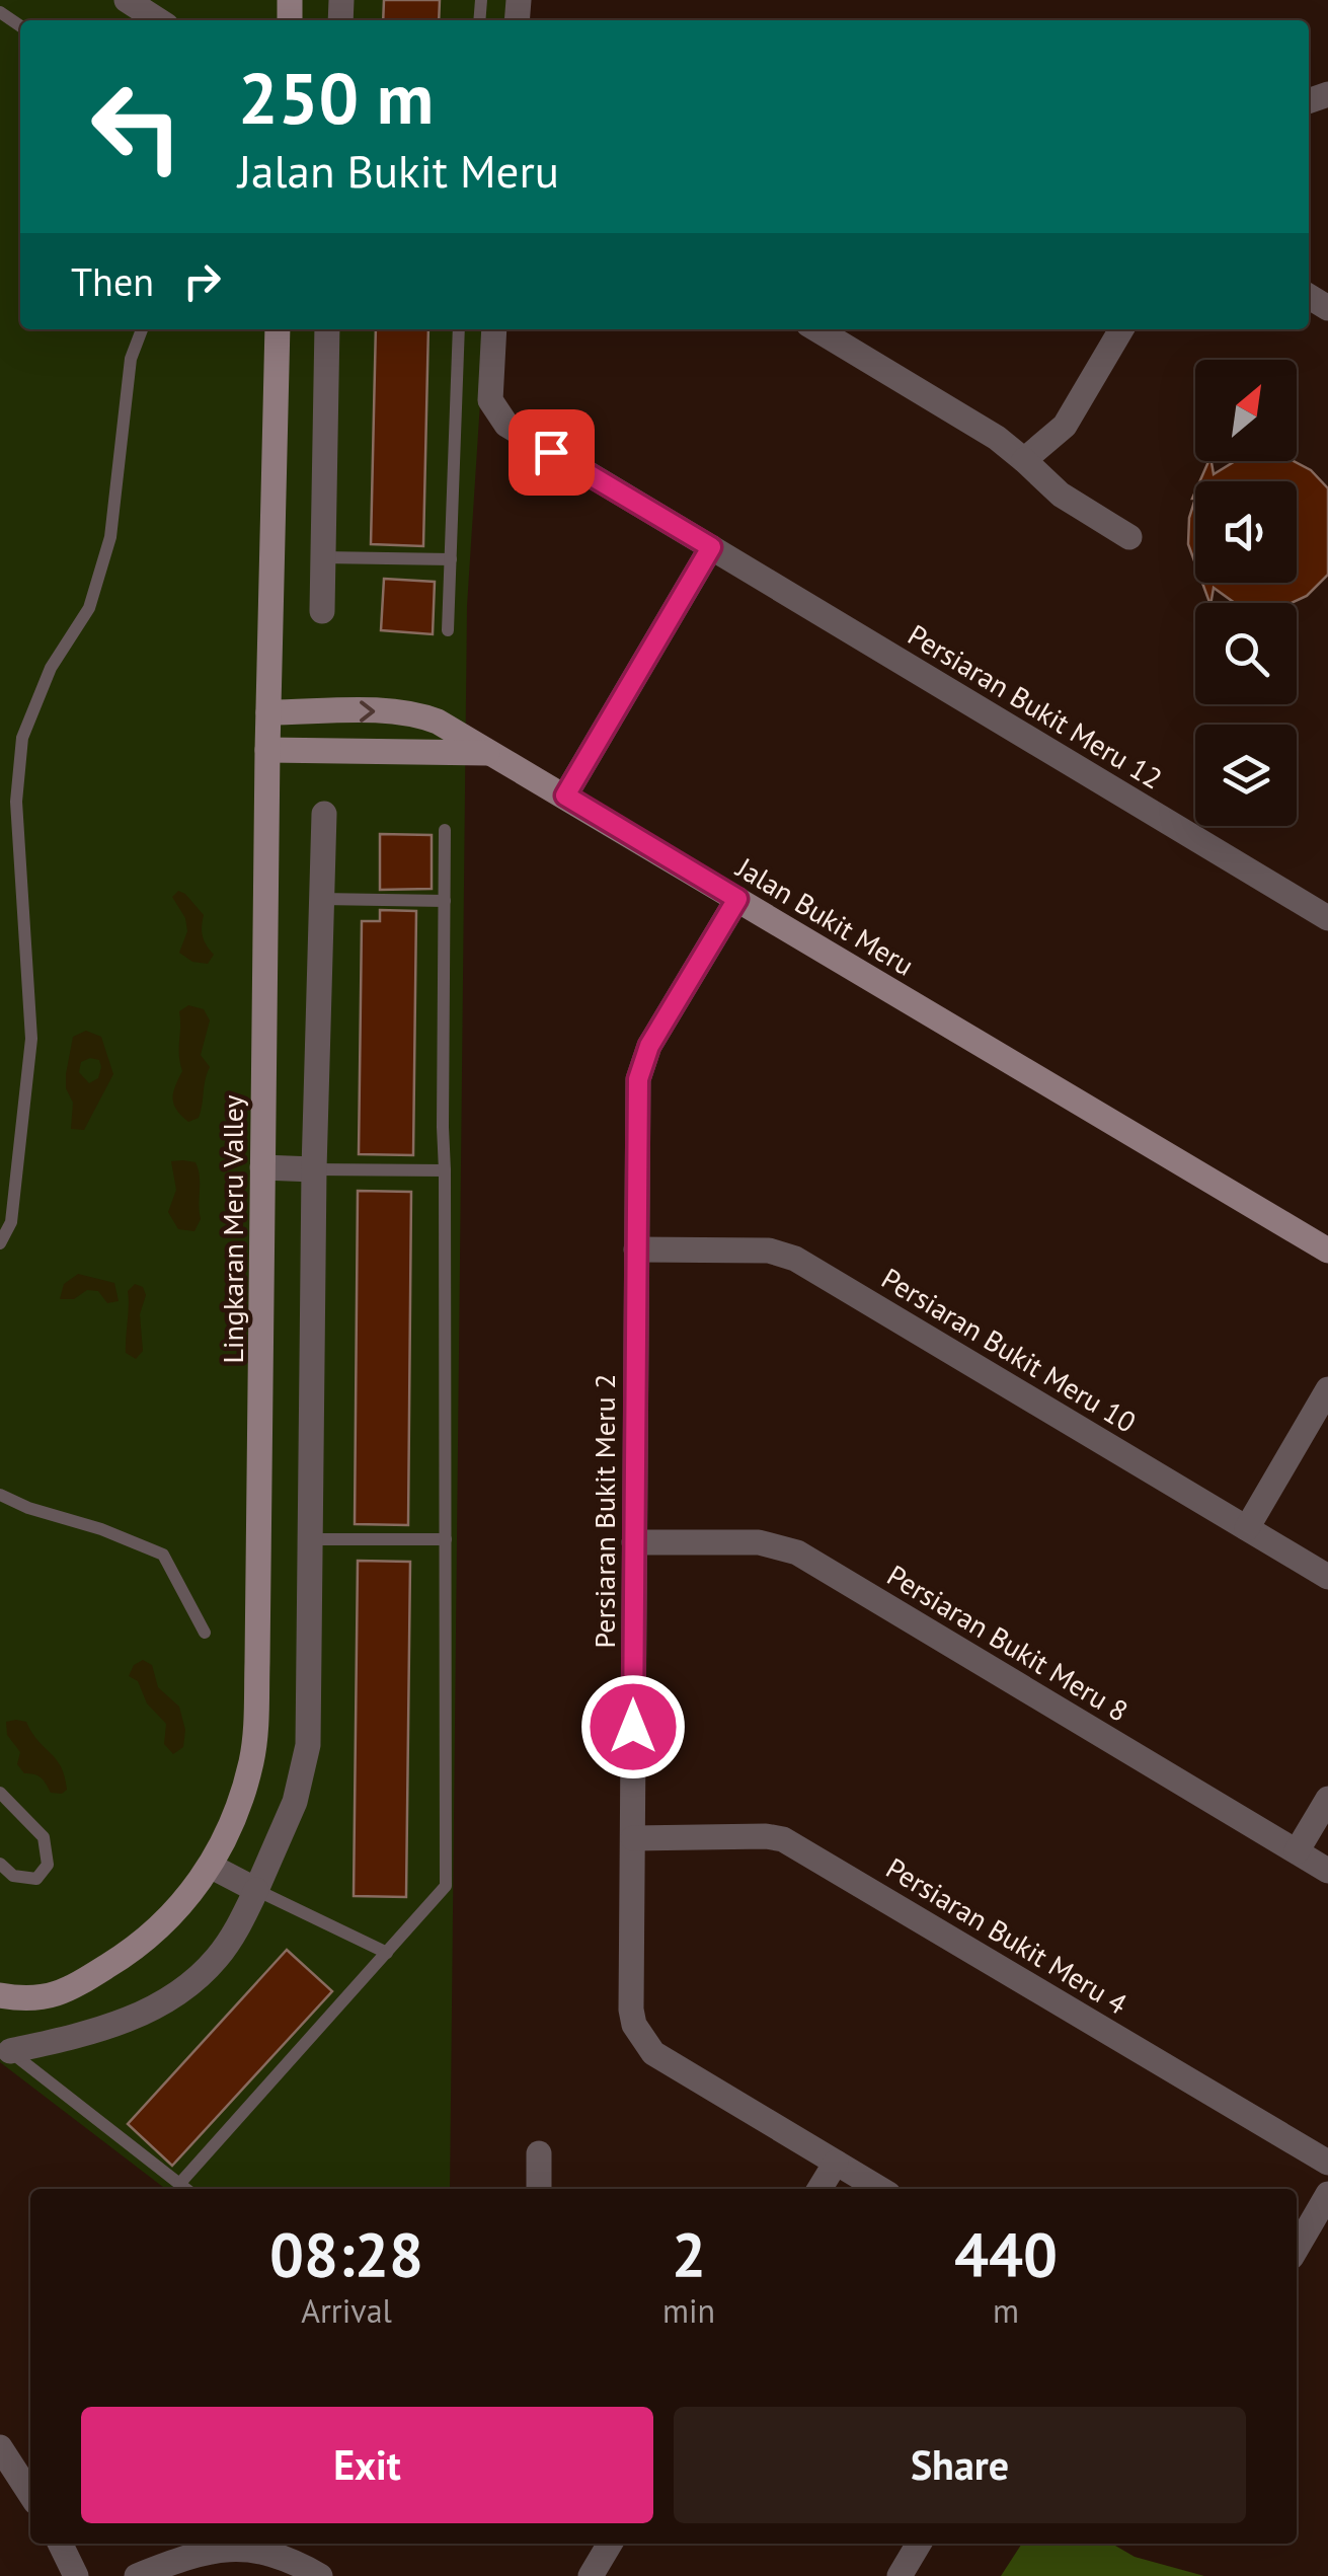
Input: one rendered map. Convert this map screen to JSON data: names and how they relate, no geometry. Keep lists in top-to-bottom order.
{
  "streets": {
    "street": [
      "Persiaran Bukit Meru 12",
      "Jalan Bukit Meru",
      "Lingkaran Meru Valley",
      "Persiaran Bukit Meru 10",
      "Persiaran Bukit Meru 2",
      "Persiaran Bukit Meru 8",
      "Persiaran Bukit Meru 4"
    ]
  },
  "crossings": [
    ["Jalan Bukit Meru", "Lingkaran Meru Valley"],
    ["Jalan Bukit Meru", "Persiaran Bukit Meru 2"],
    ["Persiaran Bukit Meru 10", "Persiaran Bukit Meru 2"],
    ["Persiaran Bukit Meru 2", "Persiaran Bukit Meru 8"],
    ["Persiaran Bukit Meru 2", "Persiaran Bukit Meru 4"]
  ],
  "north": "top right",
  "page": {
    "turn": ["250 m", "Jalan Bukit Meru"],
    "then": "Then",
    "eta": [
      "08:28",
      "Arrival",
      "2",
      "min",
      "440",
      "m"
    ],
    "buttons": ["Exit", "Share"]
  }
}
